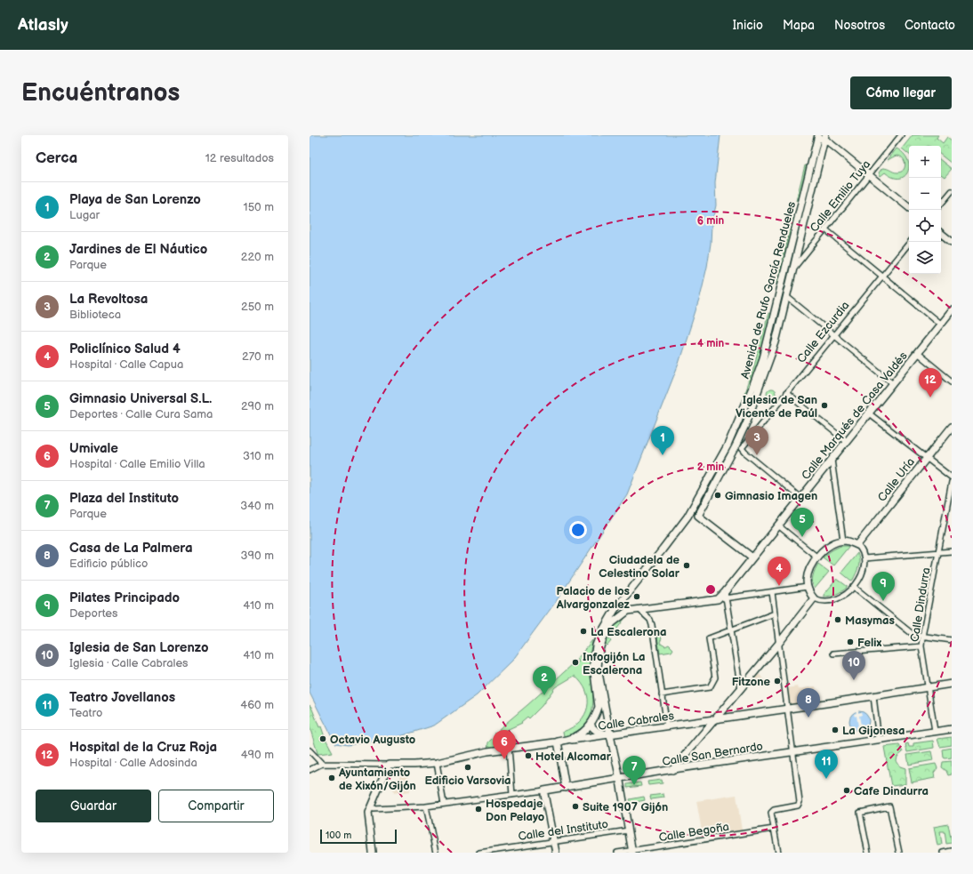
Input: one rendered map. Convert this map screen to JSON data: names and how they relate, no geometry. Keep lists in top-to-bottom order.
{
  "streets": {
    "street": [
      "Calle Emilio Tuya",
      "Avenida de Rufo García Rendueles",
      "Calle Ezcurdia",
      "Calle Marqués de Casa Valdés",
      "Calle Uría",
      "Calle Dindurra",
      "Calle Cabrales",
      "Calle San Bernardo",
      "Calle del Instituto",
      "Calle Begoña"
    ]
  },
  "crossings": [
    ["Calle Emilio Tuya", "Avenida de Rufo García Rendueles"],
    ["Avenida de Rufo García Rendueles", "Calle Ezcurdia"],
    ["Avenida de Rufo García Rendueles", "Calle Cabrales"],
    ["Calle Dindurra", "Calle Cabrales"],
    ["Calle Dindurra", "Calle San Bernardo"]
  ],
  "places": [
    "Iglesia de San Vicente de Paúl",
    "Gimnasio Imagen",
    "Ciudadela de Celestino Solar",
    "Palacio de los Alvargonzalez",
    "Masymas",
    "La Escalerona",
    "Felix",
    "Infogijón La Escalerona",
    "Fitzone",
    "La Gijonesa",
    "Octavio Augusto",
    "Hotel Alcomar",
    "Edificio Varsovia",
    "Ayuntamiento de Xixón/Gijón",
    "Cafe Dindurra",
    "Suite 1907 Gijón",
    "Hospedaje Don Pelayo"
  ],
  "scale_bar": "100 m",
  "page": {
    "header": "Atlasly",
    "nav": [
      "Inicio",
      "Mapa",
      "Nosotros",
      "Contacto"
    ],
    "buttons": [
      "Cómo llegar",
      ["Guardar", "Compartir"]
    ],
    "title": "Encuéntranos",
    "heading": ["Cerca", "12 resultados"],
    "map_buttons": ["+", "−"],
    "list": [
      {
        "mark": "1",
        "name": "Playa de San Lorenzo",
        "note": "Lugar",
        "value": "150 m"
      },
      {
        "mark": "2",
        "name": "Jardines de El Náutico",
        "note": "Parque",
        "value": "220 m"
      },
      {
        "mark": "3",
        "name": "La Revoltosa",
        "note": "Biblioteca",
        "value": "250 m"
      },
      {
        "mark": "4",
        "name": "Policlínico Salud 4",
        "note": "Hospital · Calle Capua",
        "value": "270 m"
      },
      {
        "mark": "5",
        "name": "Gimnasio Universal S.L.",
        "note": "Deportes · Calle Cura Sama",
        "value": "290 m"
      },
      {
        "mark": "6",
        "name": "Umivale",
        "note": "Hospital · Calle Emilio Villa",
        "value": "310 m"
      },
      {
        "mark": "7",
        "name": "Plaza del Instituto",
        "note": "Parque",
        "value": "340 m"
      },
      {
        "mark": "8",
        "name": "Casa de La Palmera",
        "note": "Edificio público",
        "value": "390 m"
      },
      {
        "mark": "9",
        "name": "Pilates Principado",
        "note": "Deportes",
        "value": "410 m"
      },
      {
        "mark": "10",
        "name": "Iglesia de San Lorenzo",
        "note": "Iglesia · Calle Cabrales",
        "value": "410 m"
      },
      {
        "mark": "11",
        "name": "Teatro Jovellanos",
        "note": "Teatro",
        "value": "460 m"
      },
      {
        "mark": "12",
        "name": "Hospital de la Cruz Roja",
        "note": "Hospital · Calle Adosinda",
        "value": "490 m"
      }
    ],
    "pins": [
      "12",
      "1",
      "3",
      "5",
      "4",
      "9",
      "10",
      "2",
      "8",
      "6",
      "11",
      "7"
    ],
    "scale": "100 m"
  },
  "rings": ["6 min", "4 min", "2 min"]
}
